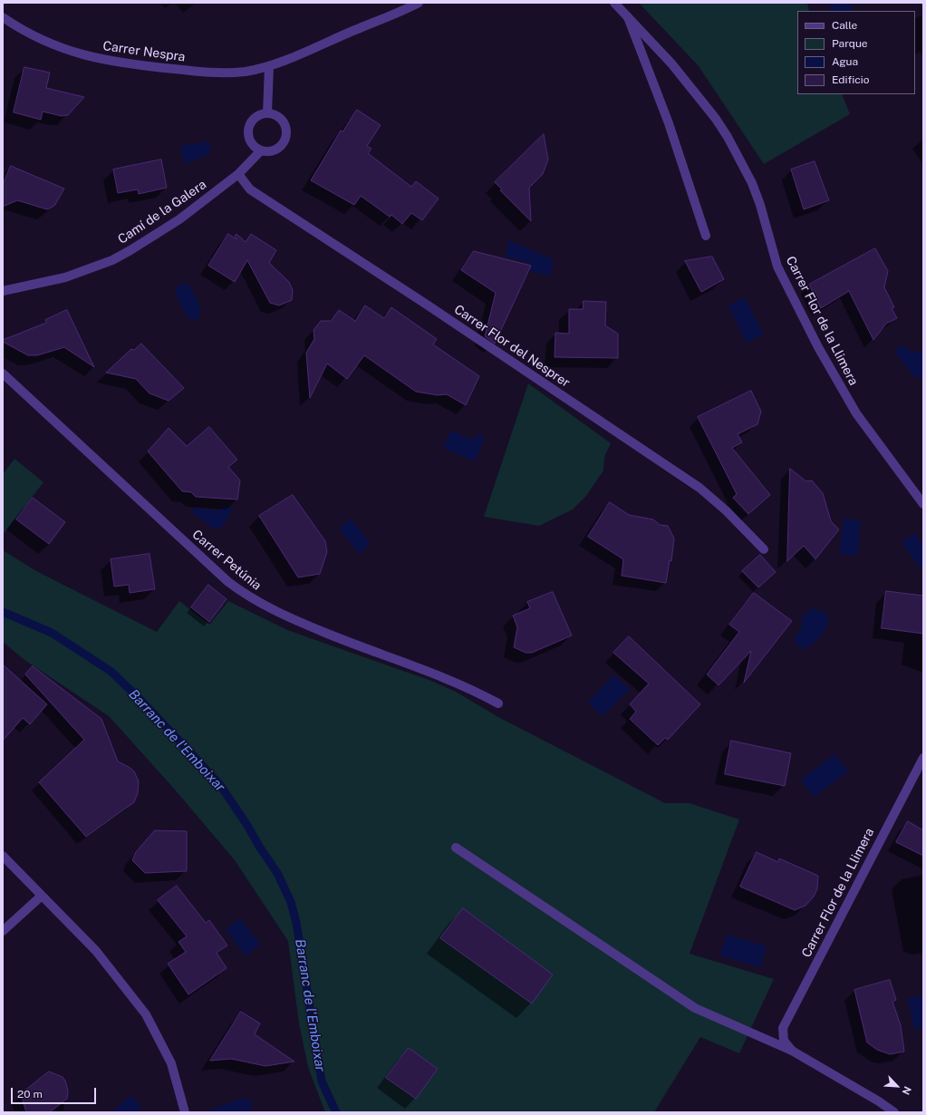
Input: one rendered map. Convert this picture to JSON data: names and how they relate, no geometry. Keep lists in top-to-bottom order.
{
  "streets": {
    "street": [
      "Carrer Nespra",
      "Camí de la Galera",
      "Carrer Flor de la Llimera",
      "Carrer Flor del Nesprer",
      "Carrer Petúnia"
    ]
  },
  "crossings": [
    ["Camí de la Galera", "Carrer Flor del Nesprer"]
  ],
  "water": ["Barranc de l'Emboixar"],
  "legend": [
    "Calle",
    "Parque",
    "Agua",
    "Edificio"
  ],
  "scale_bar": "20 m",
  "north": "bottom right"
}
